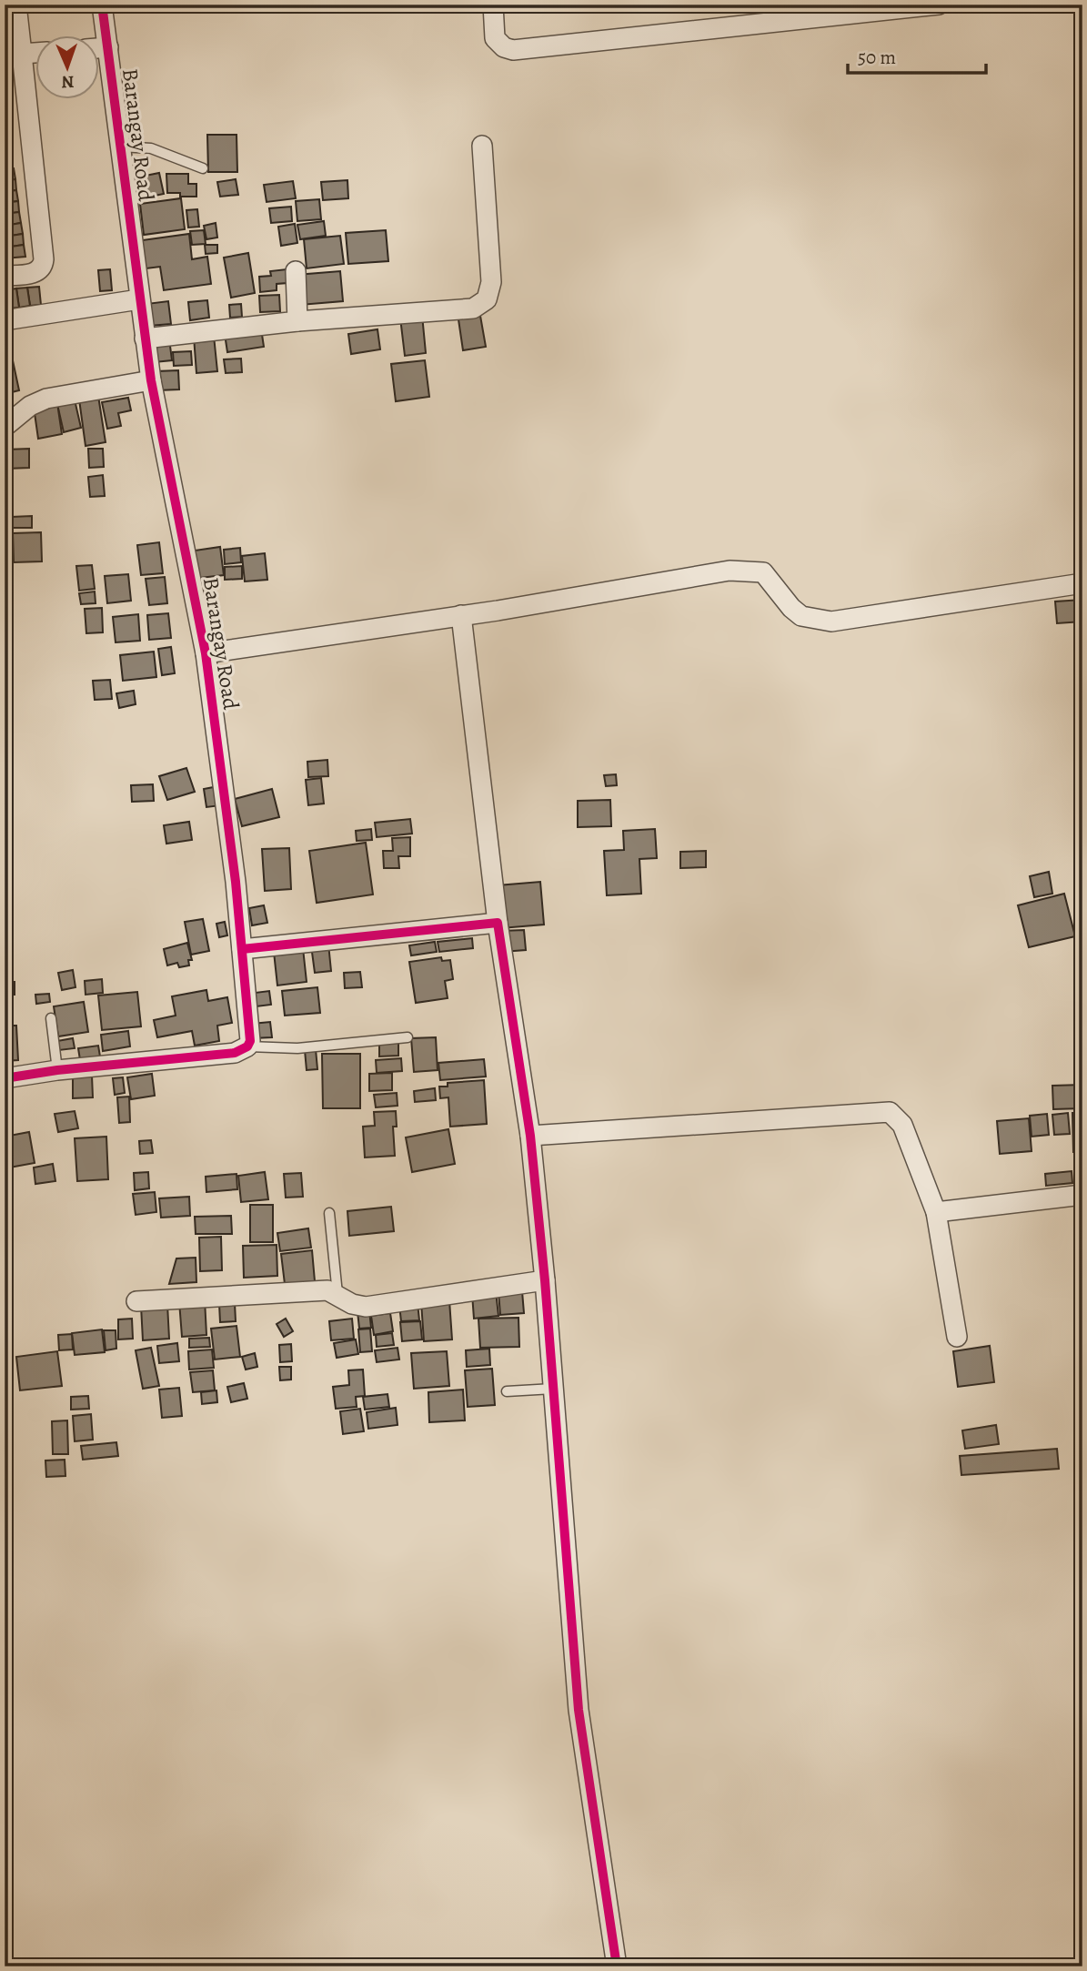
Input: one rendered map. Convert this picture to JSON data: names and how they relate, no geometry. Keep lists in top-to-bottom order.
{
  "streets": {
    "street": ["Barangay Road"]
  },
  "scale_bar": "50 m",
  "north": "bottom"
}
